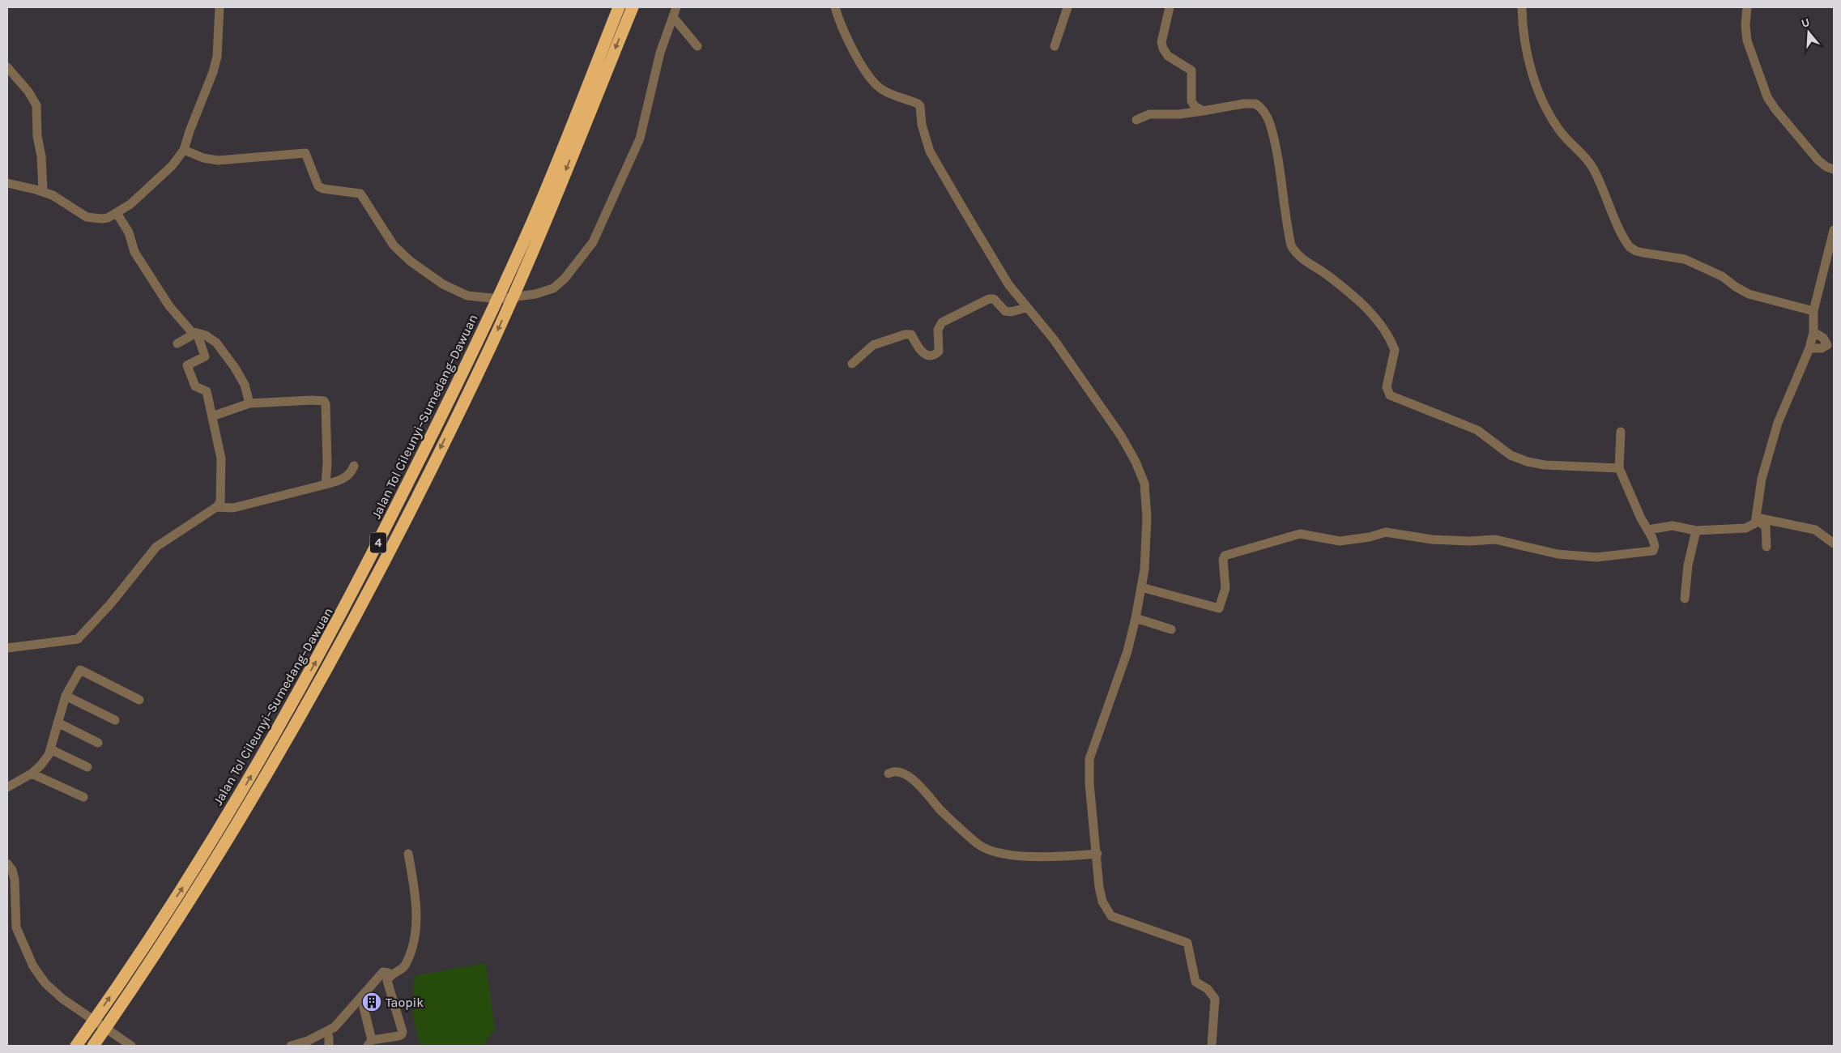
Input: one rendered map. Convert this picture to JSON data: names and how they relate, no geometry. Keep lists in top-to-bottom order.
{
  "streets": {
    "highway": ["Jalan Tol Cileunyi–Sumedang–Dawuan", "4"]
  },
  "places": {
    "building": ["Taopik"]
  },
  "north": "top"
}
